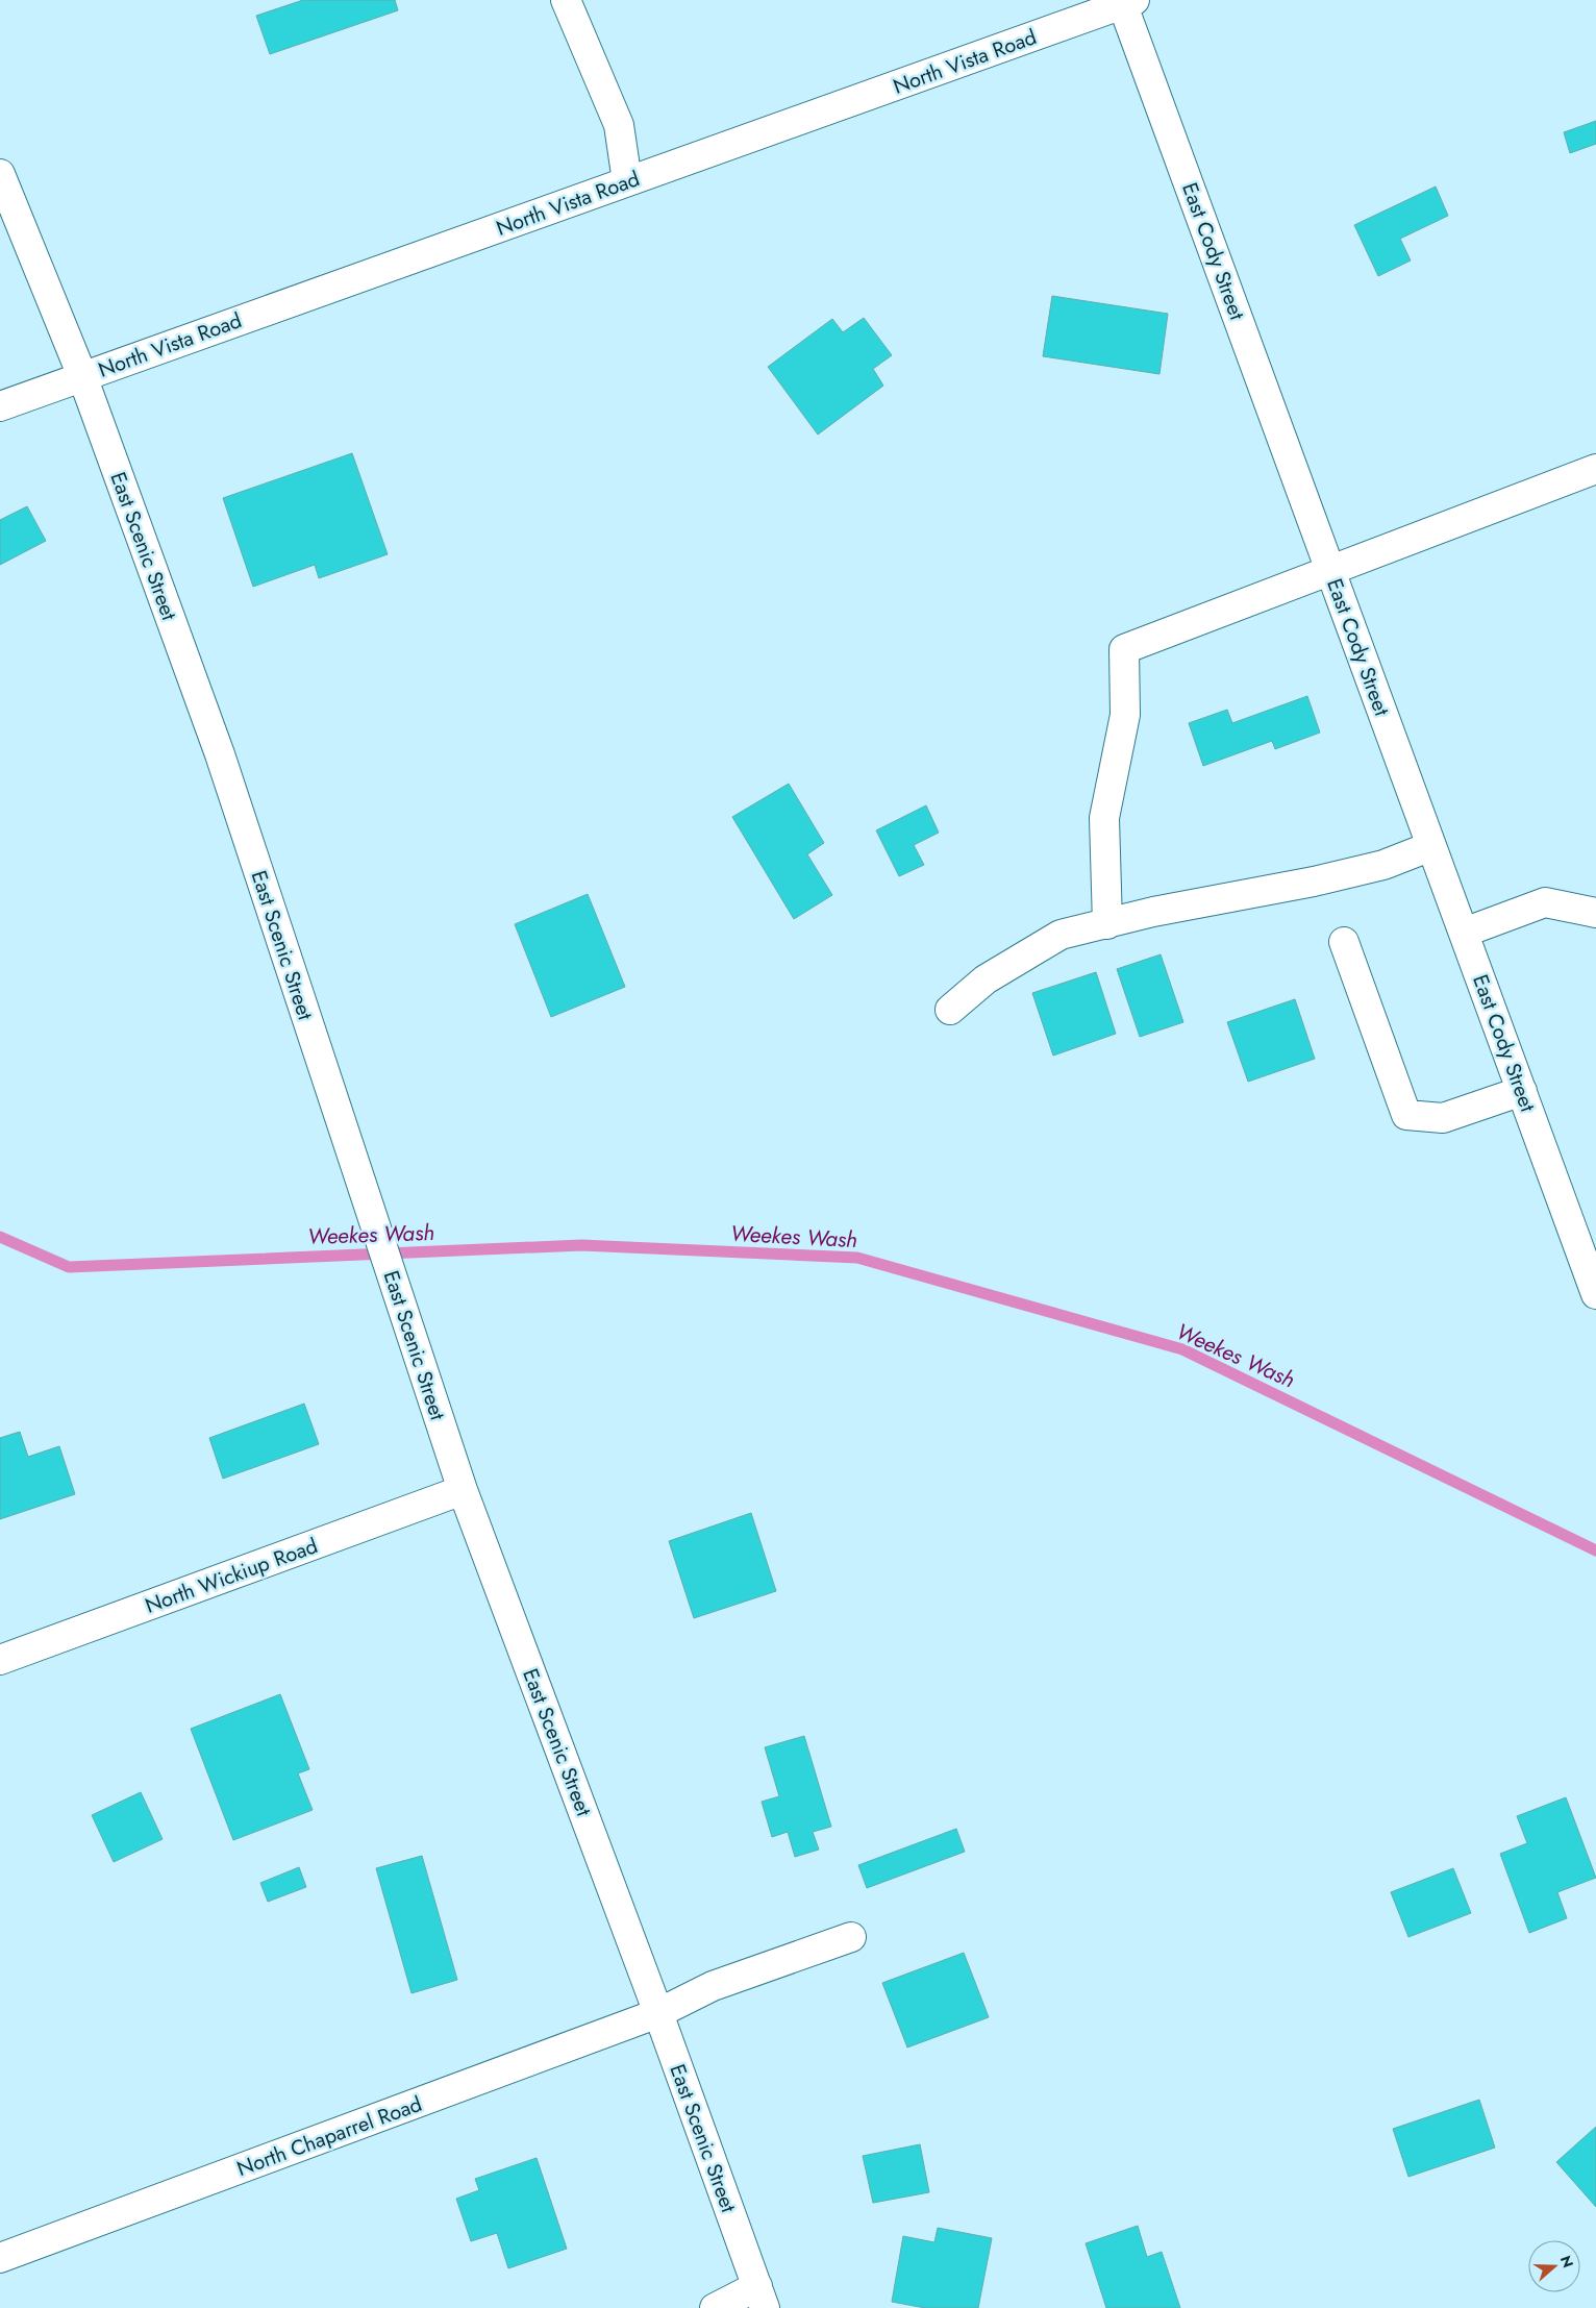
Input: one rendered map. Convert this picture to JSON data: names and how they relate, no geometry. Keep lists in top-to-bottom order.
{
  "streets": {
    "street": [
      "North Vista Road",
      "East Cody Street",
      "East Scenic Street",
      "North Wickiup Road",
      "North Chaparrel Road"
    ]
  },
  "crossings": [
    ["North Vista Road", "East Cody Street"],
    ["North Vista Road", "East Scenic Street"],
    ["East Scenic Street", "North Wickiup Road"],
    ["East Scenic Street", "North Chaparrel Road"]
  ],
  "water": ["Weekes Wash"],
  "north": "right"
}
